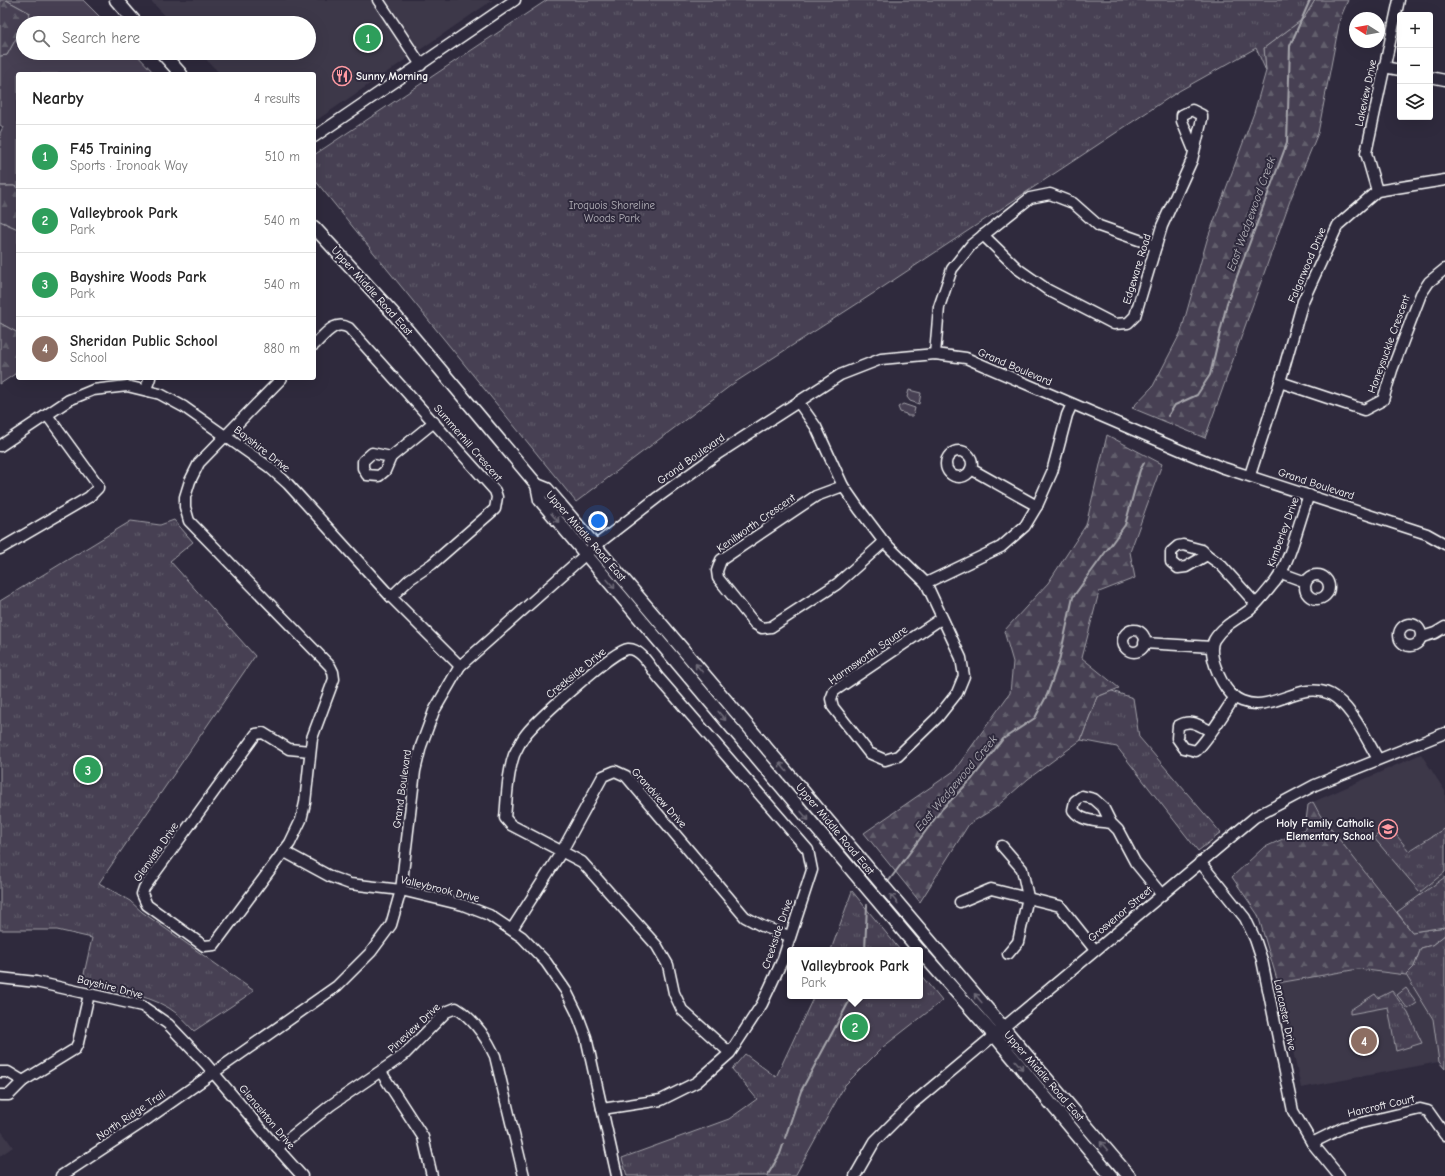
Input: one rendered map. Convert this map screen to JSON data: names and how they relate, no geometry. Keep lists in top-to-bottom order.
{
  "streets": {
    "main road": ["Upper Middle Road East"],
    "street": [
      "Lakeview Drive",
      "Falgarwood Drive",
      "Edgeware Road",
      "Honeysuckle Crescent",
      "Grand Boulevard",
      "Summerhill Crescent",
      "Bayshire Drive",
      "Kenilworth Crescent",
      "Kimberley Drive",
      "Harmsworth Square",
      "Creekside Drive",
      "Grandview Drive",
      "Glenvista Drive",
      "Valleybrook Drive",
      "Grosvenor Street",
      "Lancaster Drive",
      "Pineview Drive",
      "Harcroft Court",
      "North Ridge Trail",
      "Glenashton Drive"
    ]
  },
  "crossings": [
    ["Lakeview Drive", "Falgarwood Drive"],
    ["Falgarwood Drive", "Honeysuckle Crescent"],
    ["Falgarwood Drive", "Grand Boulevard"],
    ["Upper Middle Road East", "Grand Boulevard"],
    ["Upper Middle Road East", "Grosvenor Street"],
    ["Grand Boulevard", "Bayshire Drive"],
    ["Grand Boulevard", "Kimberley Drive"],
    ["Grand Boulevard", "Harmsworth Square"],
    ["Grand Boulevard", "Valleybrook Drive"],
    ["Grand Boulevard", "North Ridge Trail"],
    ["Grand Boulevard", "Glenashton Drive"],
    ["Summerhill Crescent", "Bayshire Drive"],
    ["Bayshire Drive", "Glenvista Drive"],
    ["Bayshire Drive", "North Ridge Trail"],
    ["Bayshire Drive", "Glenashton Drive"],
    ["Kenilworth Crescent", "Harmsworth Square"],
    ["Creekside Drive", "Grandview Drive"],
    ["Creekside Drive", "Valleybrook Drive"],
    ["Grandview Drive", "Valleybrook Drive"],
    ["Glenvista Drive", "Valleybrook Drive"],
    ["Grosvenor Street", "Lancaster Drive"],
    ["Lancaster Drive", "Harcroft Court"],
    ["Pineview Drive", "Glenashton Drive"],
    ["North Ridge Trail", "Glenashton Drive"]
  ],
  "water": ["East Wedgewood Creek"],
  "parks": ["Iroquois Shoreline Woods Park"],
  "places": {
    "restaurant": ["Sunny Morning"],
    "school or university": ["Holy Family Catholic Elementary School"]
  },
  "north": "left",
  "page": {
    "map_buttons": ["+", "−"],
    "search": "Search here",
    "pins": [
      "1",
      "3",
      "2",
      "4"
    ],
    "heading": ["Nearby", "4 results"],
    "list": [
      {
        "mark": "1",
        "name": "F45 Training",
        "note": "Sports · Ironoak Way",
        "value": "510 m"
      },
      {
        "mark": "2",
        "name": "Valleybrook Park",
        "note": "Park",
        "value": "540 m"
      },
      {
        "mark": "3",
        "name": "Bayshire Woods Park",
        "note": "Park",
        "value": "540 m"
      },
      {
        "mark": "4",
        "name": "Sheridan Public School",
        "note": "School",
        "value": "880 m"
      }
    ],
    "popup": ["Valleybrook Park", "Park"]
  }
}
